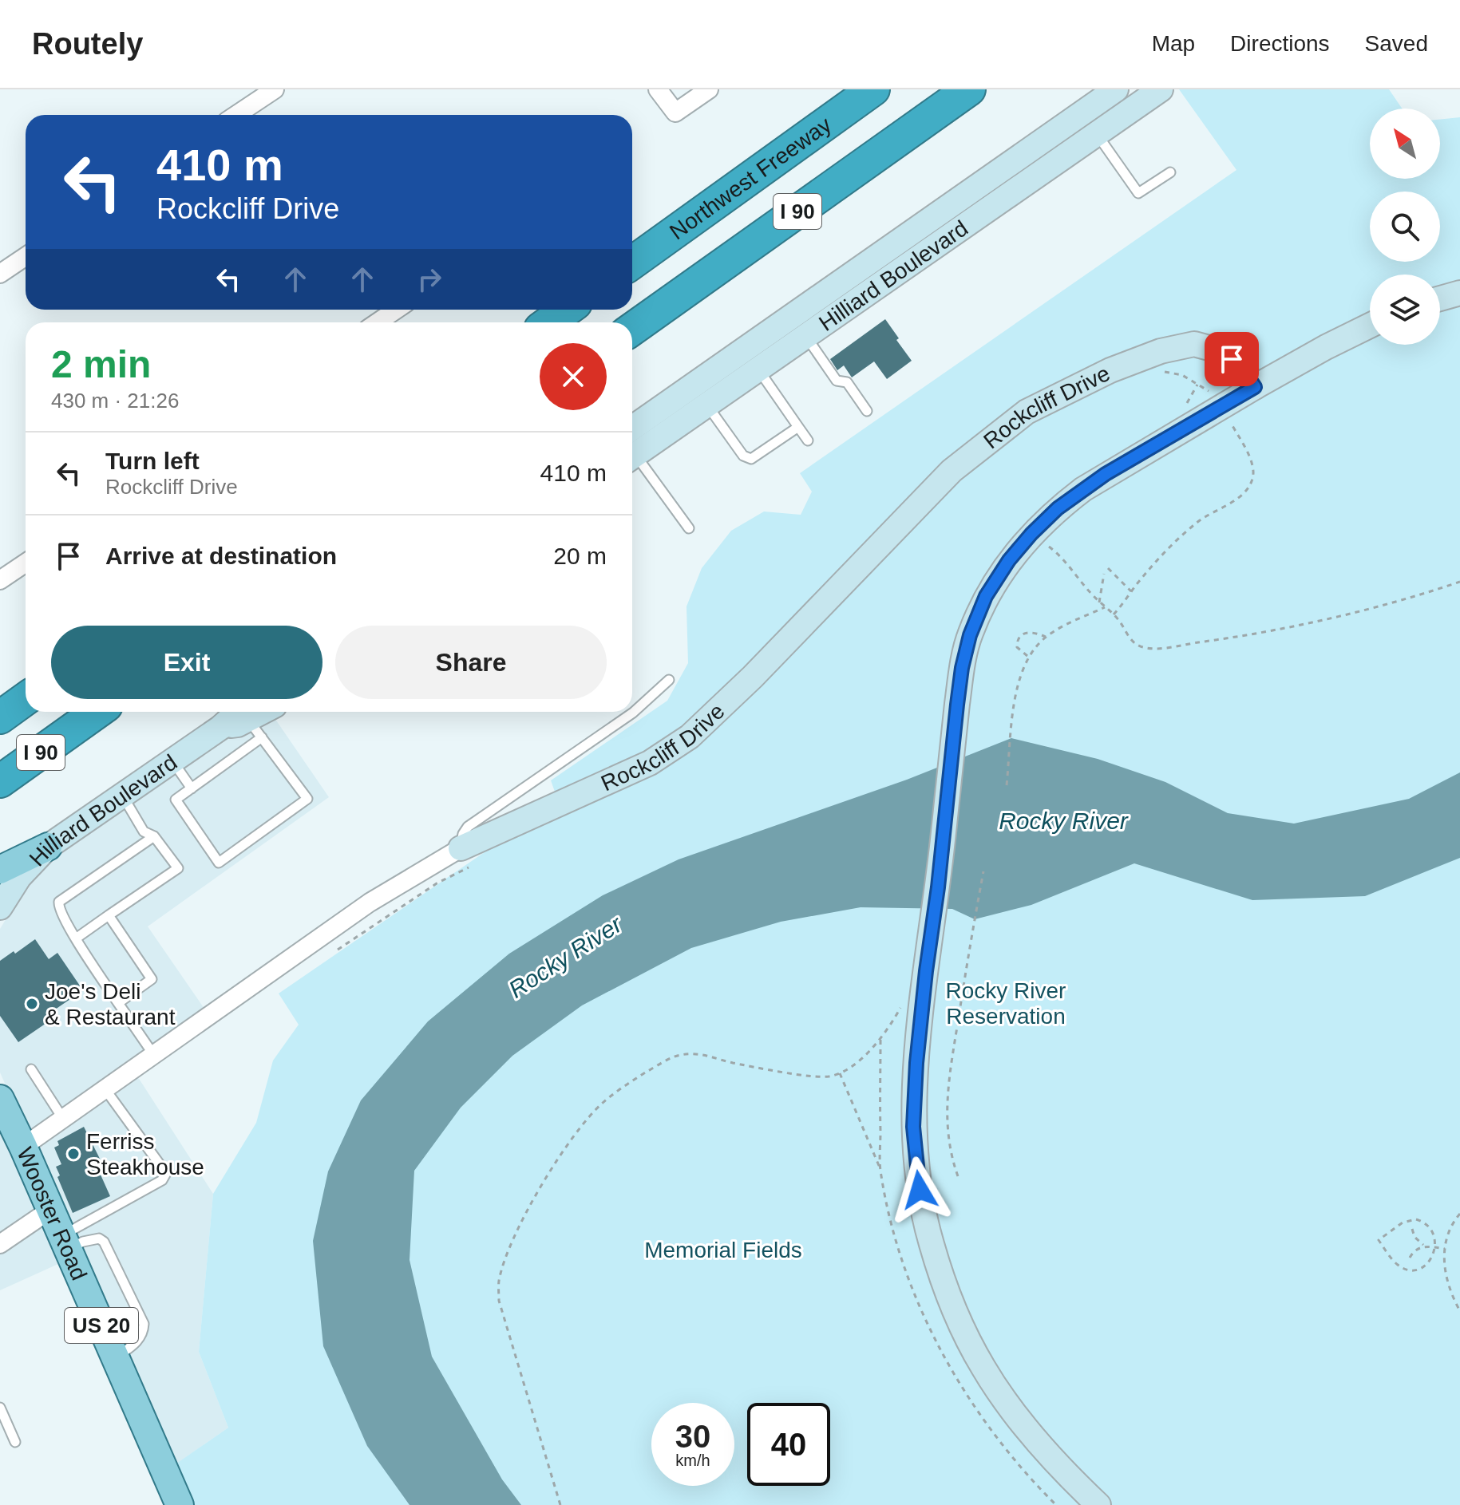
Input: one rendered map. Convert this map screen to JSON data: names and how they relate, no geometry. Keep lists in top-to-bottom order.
{
  "streets": {
    "highway": ["Northwest Freeway", "I 90"],
    "main road": ["Wooster Road", "US 20"],
    "street": ["Hilliard Boulevard", "Rockcliff Drive"]
  },
  "crossings": [
    ["Rockcliff Drive", "Wooster Road"]
  ],
  "water": ["Rocky River"],
  "parks": ["Rocky River Reservation", "Memorial Fields"],
  "places": ["Joe's Deli & Restaurant", "Ferriss Steakhouse"],
  "north": "top left",
  "page": {
    "header": "Routely",
    "nav": ["Map", "Directions", "Saved"],
    "turn": ["410 m", "Rockcliff Drive"],
    "heading": ["2 min", "430 m · 21:26"],
    "list": [
      {
        "name": "Turn left",
        "note": "Rockcliff Drive",
        "value": "410 m"
      },
      {
        "name": "Arrive at destination",
        "value": "20 m"
      }
    ],
    "buttons": ["Exit", "Share"],
    "speed": "30 km/h",
    "limit": "40"
  }
}
